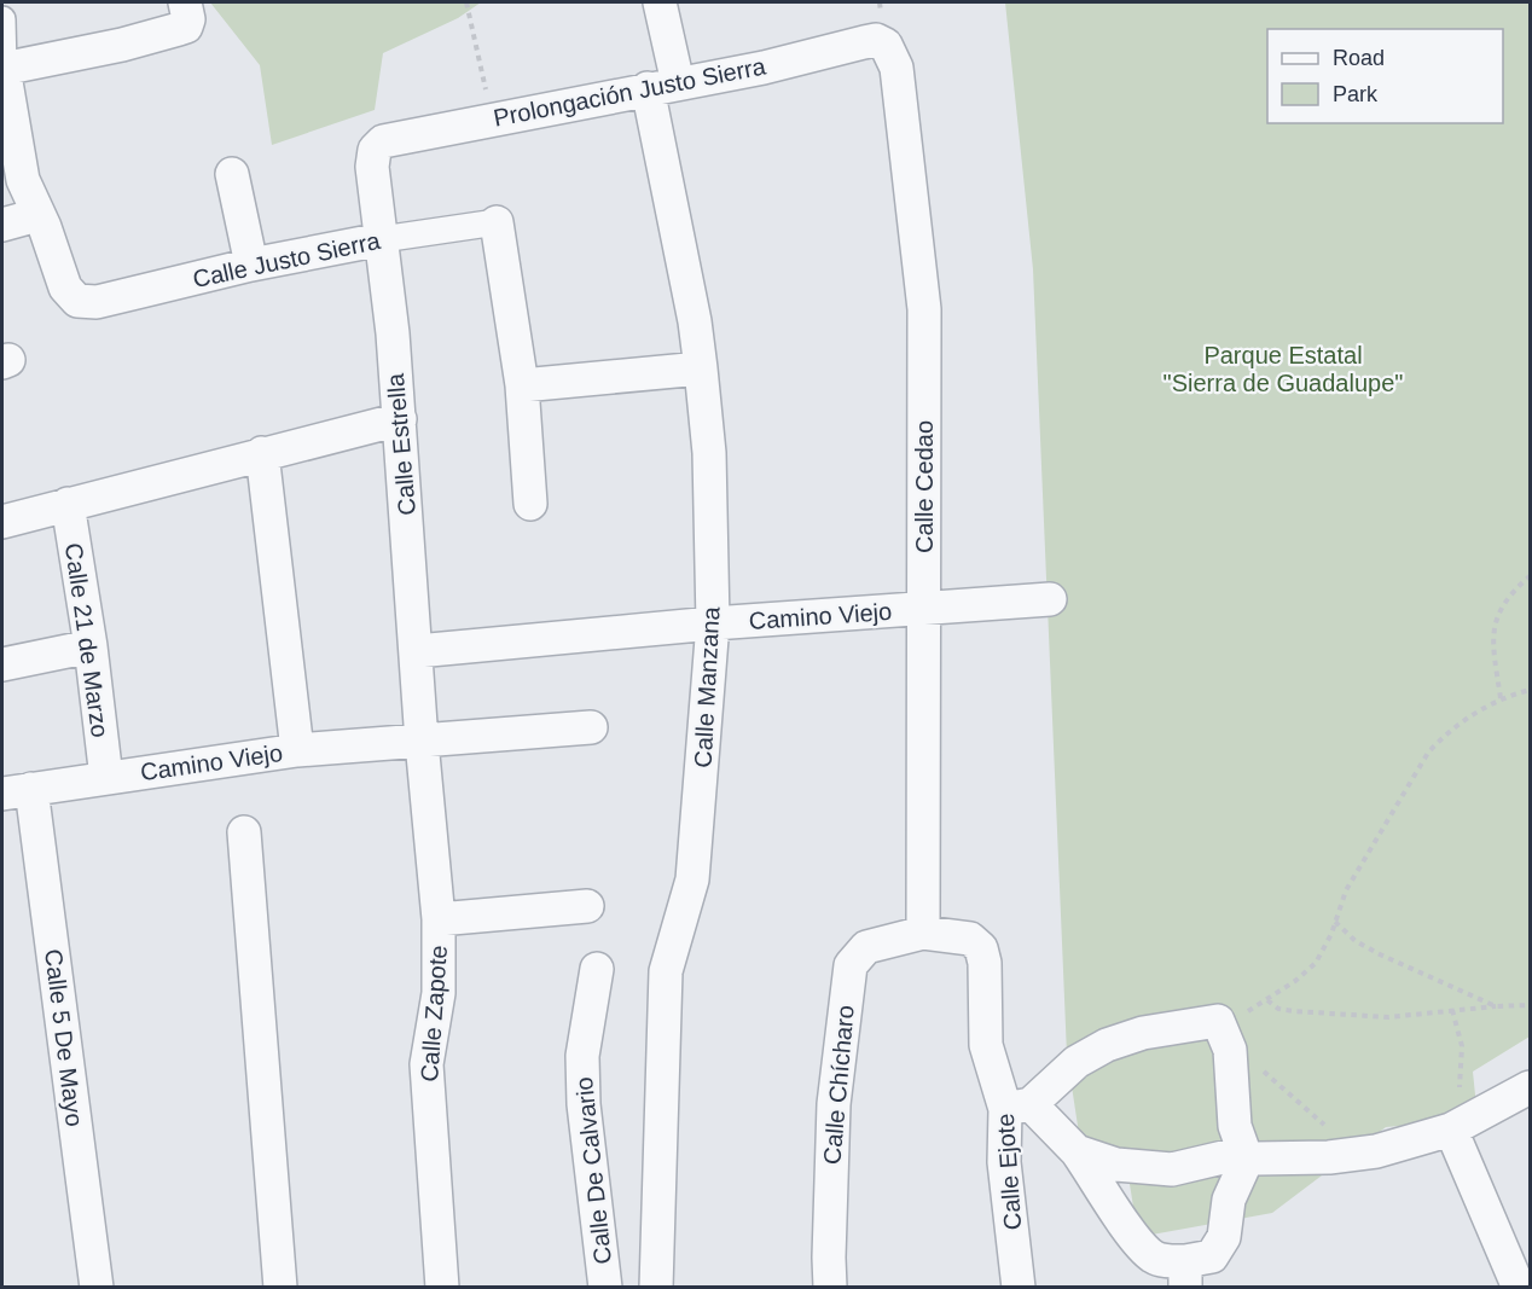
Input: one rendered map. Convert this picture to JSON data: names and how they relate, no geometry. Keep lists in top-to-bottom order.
{
  "streets": {
    "street": [
      "Prolongación Justo Sierra",
      "Calle Justo Sierra",
      "Calle Estrella",
      "Calle Cedao",
      "Camino Viejo",
      "Calle 21 de Marzo",
      "Calle Manzana",
      "Calle Zapote",
      "Calle 5 De Mayo",
      "Calle Chícharo",
      "Calle De Calvario",
      "Calle Ejote"
    ]
  },
  "crossings": [
    ["Prolongación Justo Sierra", "Calle Estrella"],
    ["Prolongación Justo Sierra", "Calle Cedao"],
    ["Prolongación Justo Sierra", "Calle Manzana"],
    ["Calle Justo Sierra", "Calle Estrella"],
    ["Calle Estrella", "Camino Viejo"],
    ["Calle Estrella", "Calle Zapote"],
    ["Calle Cedao", "Camino Viejo"],
    ["Calle Cedao", "Calle Chícharo"],
    ["Calle Cedao", "Calle Ejote"],
    ["Camino Viejo", "Calle 21 de Marzo"],
    ["Camino Viejo", "Calle Manzana"],
    ["Camino Viejo", "Calle Zapote"],
    ["Camino Viejo", "Calle 5 De Mayo"],
    ["Calle Chícharo", "Calle Ejote"]
  ],
  "parks": ["Parque Estatal \"Sierra de Guadalupe\""],
  "legend": ["Road", "Park"]
}
